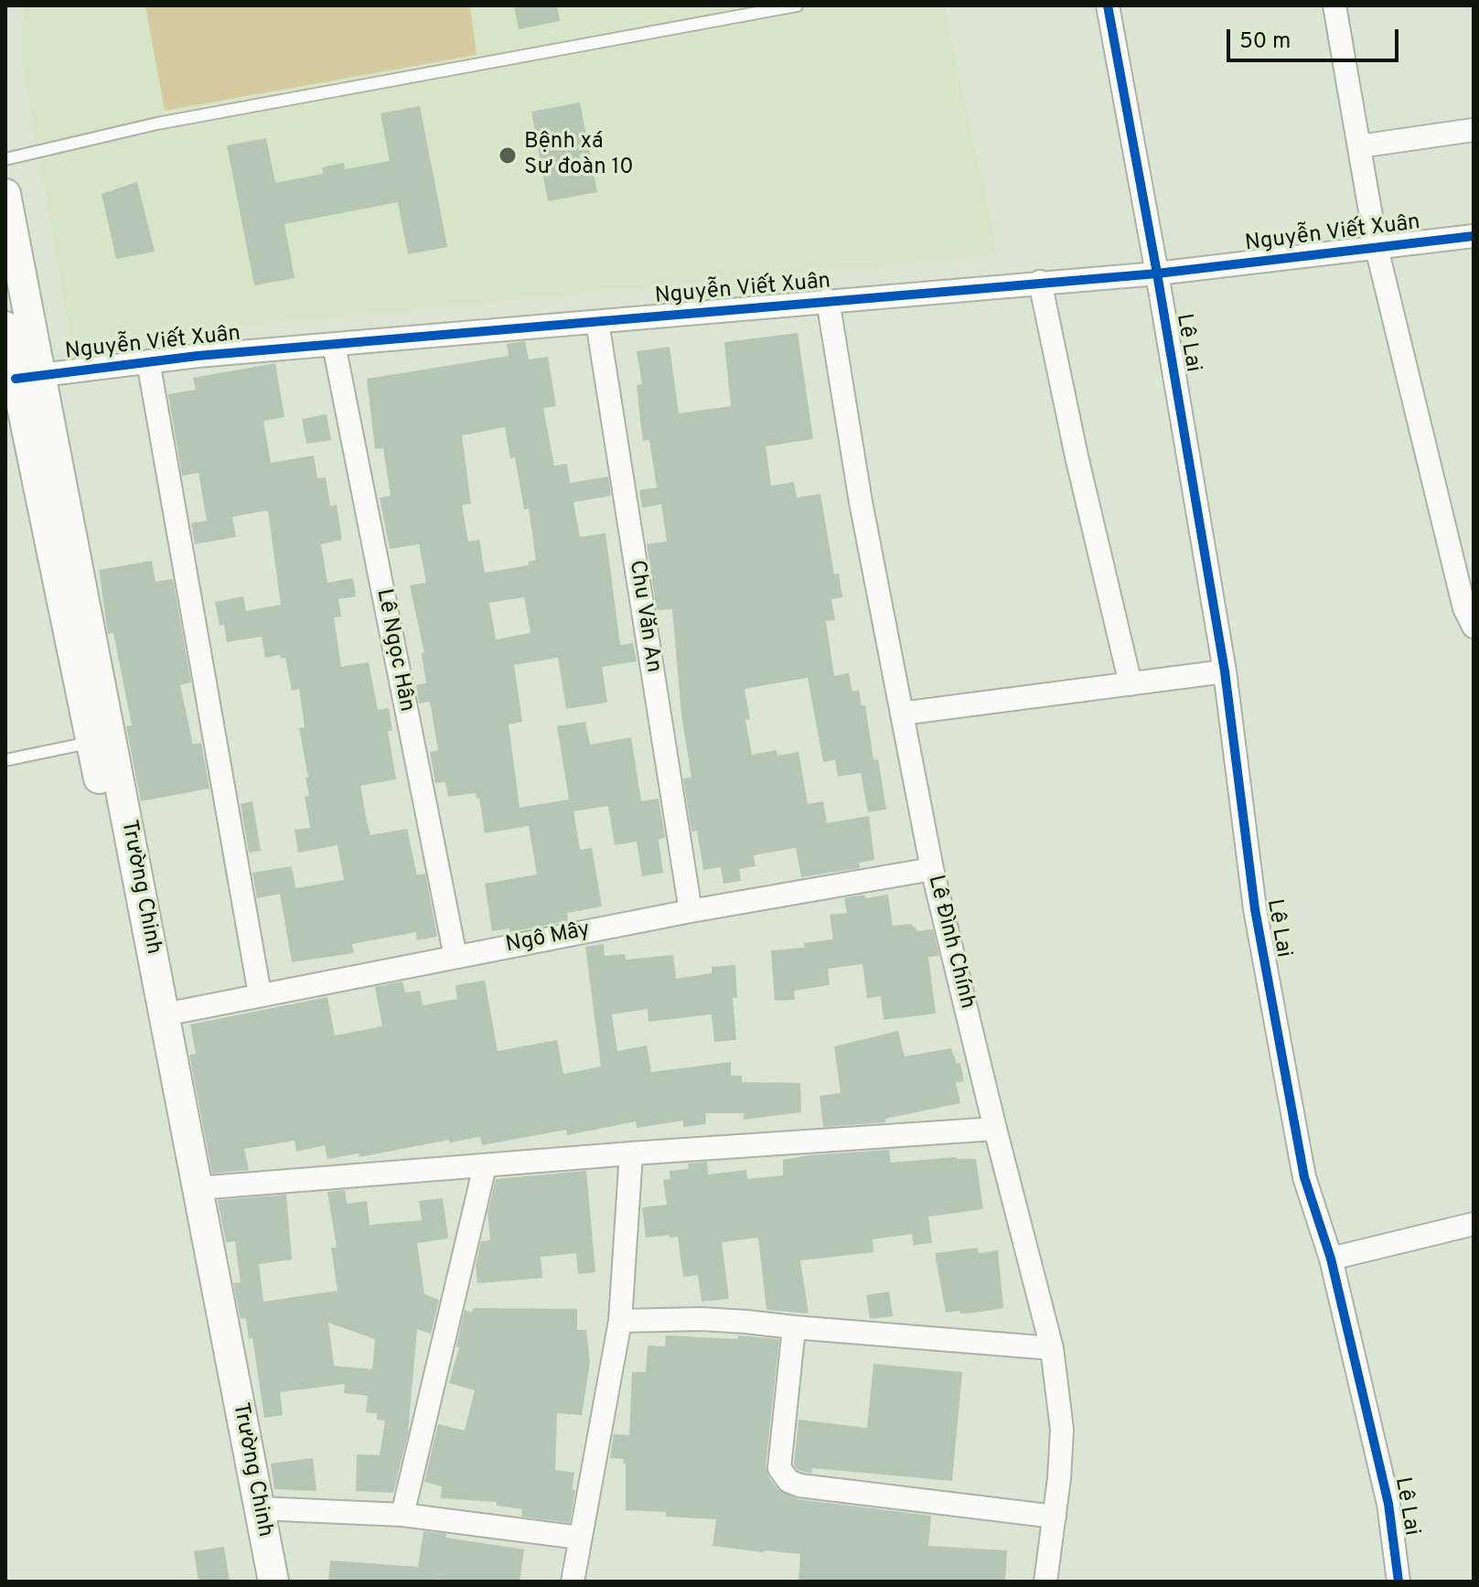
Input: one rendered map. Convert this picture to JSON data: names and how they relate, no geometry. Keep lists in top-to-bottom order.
{
  "streets": {
    "street": [
      "Nguyễn Viết Xuân",
      "Lê Lai",
      "Chu Văn An",
      "Lê Ngọc Hân",
      "Trường Chinh",
      "Ngô Mây",
      "Lê Đình Chính"
    ]
  },
  "crossings": [
    ["Nguyễn Viết Xuân", "Lê Lai"],
    ["Nguyễn Viết Xuân", "Chu Văn An"],
    ["Nguyễn Viết Xuân", "Lê Ngọc Hân"],
    ["Nguyễn Viết Xuân", "Trường Chinh"],
    ["Nguyễn Viết Xuân", "Lê Đình Chính"],
    ["Chu Văn An", "Ngô Mây"],
    ["Lê Ngọc Hân", "Ngô Mây"],
    ["Trường Chinh", "Ngô Mây"],
    ["Ngô Mây", "Lê Đình Chính"]
  ],
  "places": ["Bệnh xá Sư đoàn 10"],
  "scale_bar": "50 m"
}
